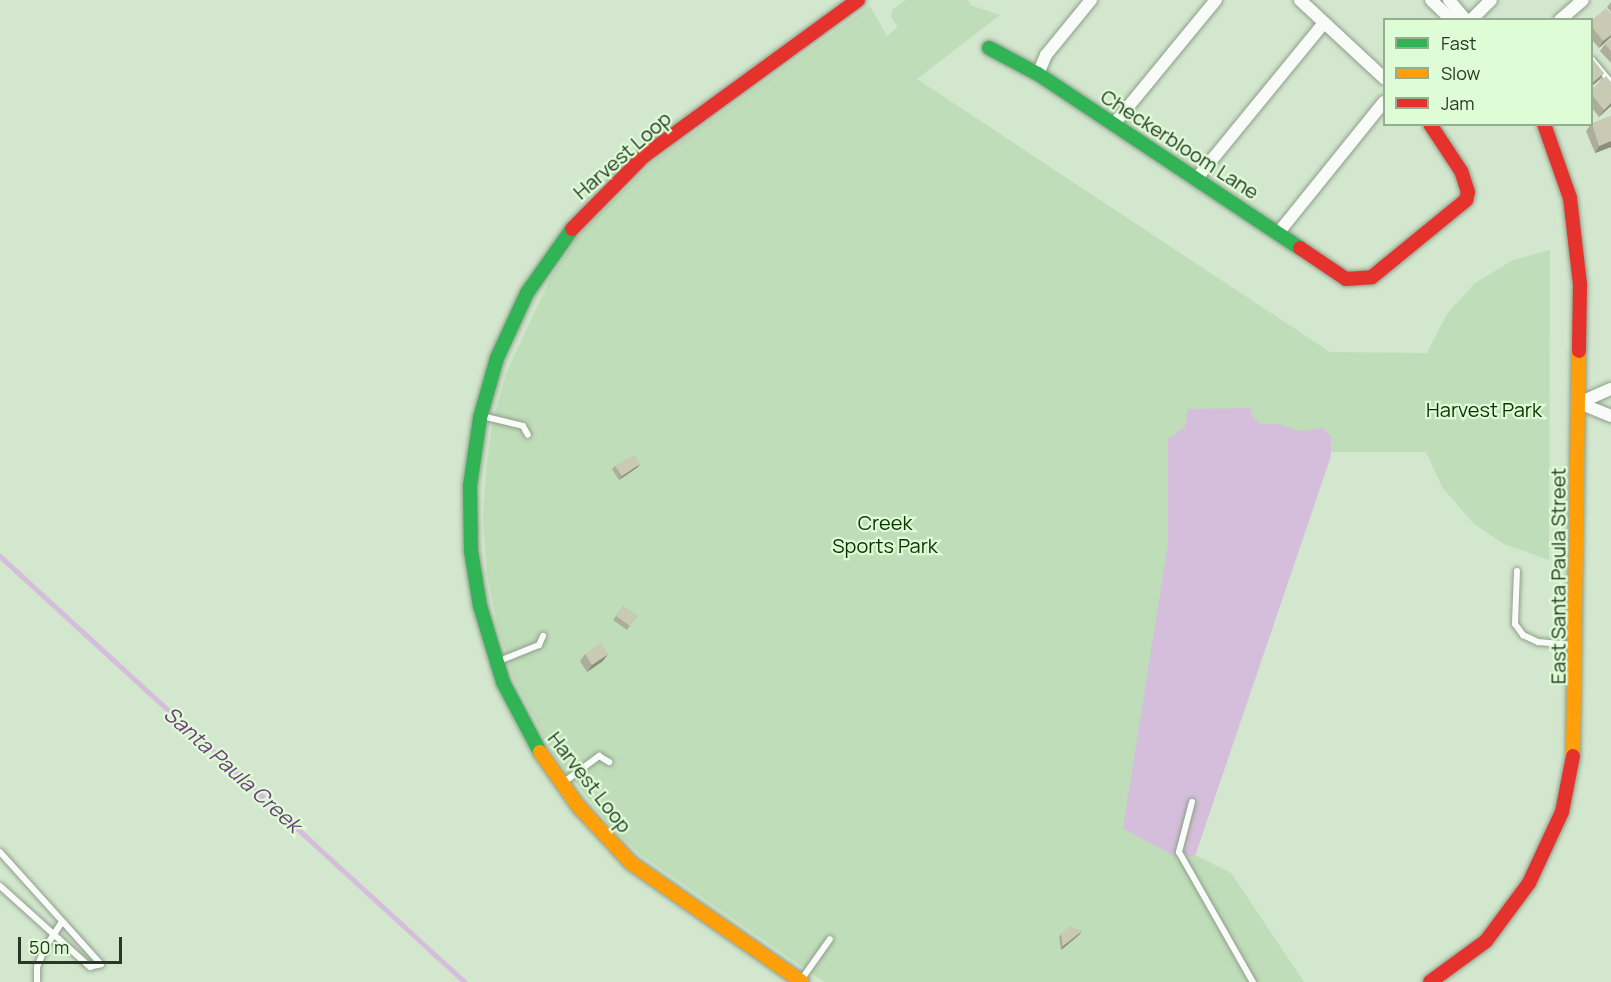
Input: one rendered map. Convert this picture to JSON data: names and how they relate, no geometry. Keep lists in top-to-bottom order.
{
  "streets": {
    "street": ["Checkerbloom Lane", "Harvest Loop", "East Santa Paula Street"]
  },
  "water": ["Santa Paula Creek"],
  "parks": ["Harvest Park", "Creek Sports Park"],
  "legend": ["Fast", "Slow", "Jam"],
  "scale_bar": "50 m"
}
